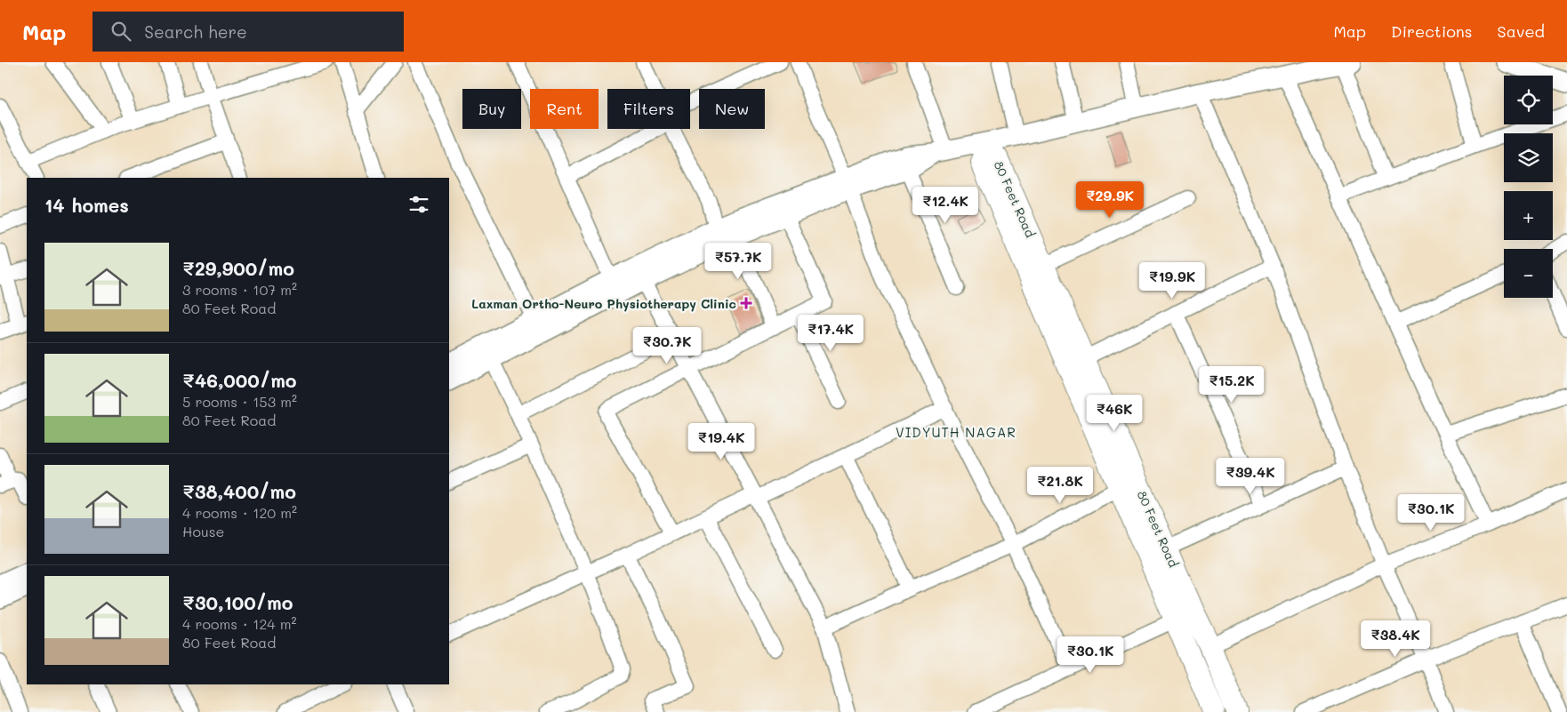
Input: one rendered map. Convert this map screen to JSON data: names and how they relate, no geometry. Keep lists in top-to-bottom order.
{
  "streets": {
    "main road": ["80 Feet Road"]
  },
  "districts": ["VIDYUTH NAGAR"],
  "places": {
    "health": ["Laxman Ortho-Neuro Physiotherapy Clinic"]
  },
  "page": {
    "header": "Map",
    "search": "Search here",
    "nav": ["Map", "Directions", "Saved"],
    "map_buttons": ["+", "−"],
    "chip": [
      "Buy",
      "Rent",
      "Filters",
      "New"
    ],
    "heading": "14 homes",
    "price": [
      "₹29.9K",
      "₹12.4K",
      "₹57.7K",
      "₹19.9K",
      "₹17.4K",
      "₹30.7K",
      "₹15.2K",
      "₹46K",
      "₹19.4K",
      "₹39.4K",
      "₹21.8K",
      "₹30.1K",
      "₹38.4K",
      "₹30.1K"
    ],
    "list": [
      {
        "name": "₹29,900/mo",
        "note": "3 rooms · 107 m² · 80 Feet Road"
      },
      {
        "name": "₹46,000/mo",
        "note": "5 rooms · 153 m² · 80 Feet Road"
      },
      {
        "name": "₹38,400/mo",
        "note": "4 rooms · 120 m² · House"
      },
      {
        "name": "₹30,100/mo",
        "note": "4 rooms · 124 m² · 80 Feet Road"
      }
    ]
  }
}
